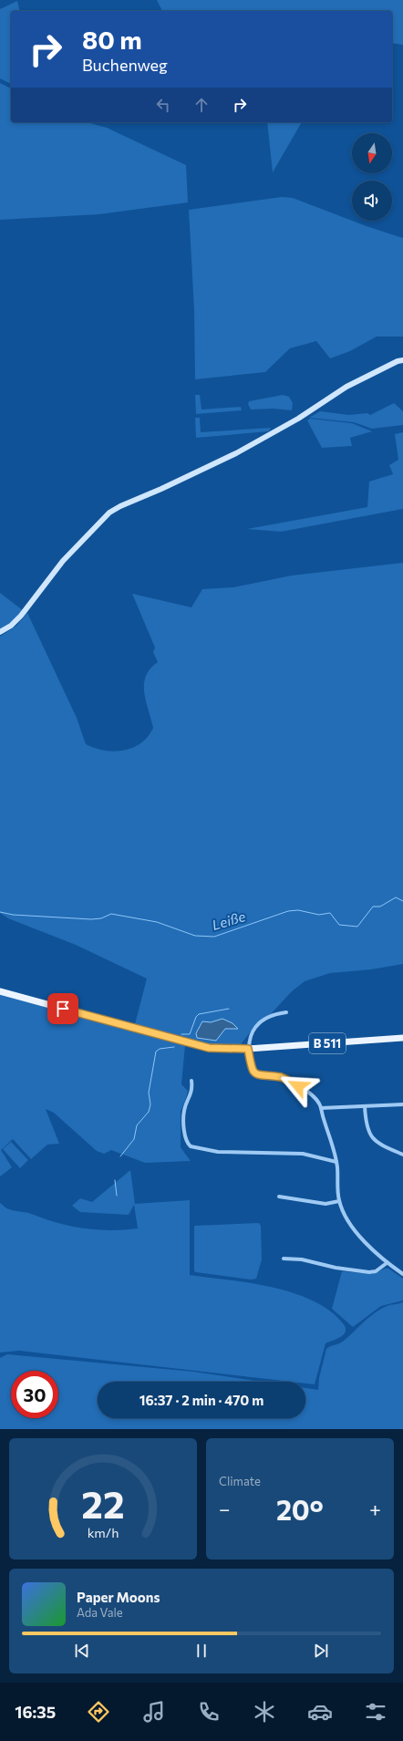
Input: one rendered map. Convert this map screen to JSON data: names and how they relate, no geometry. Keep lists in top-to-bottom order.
{
  "streets": {
    "main road": ["B 511"]
  },
  "water": ["Leiße"],
  "north": "bottom",
  "page": {
    "turn": ["80 m", "Buchenweg"],
    "limit": "30",
    "trip": "16:37 · 2 min · 470 m",
    "tile": "Climate",
    "heat": ["−", "20°", "+"],
    "song": ["Paper Moons", "Ada Vale"],
    "tabs": "16:35",
    "gauge": ["22", "km/h"]
  }
}
